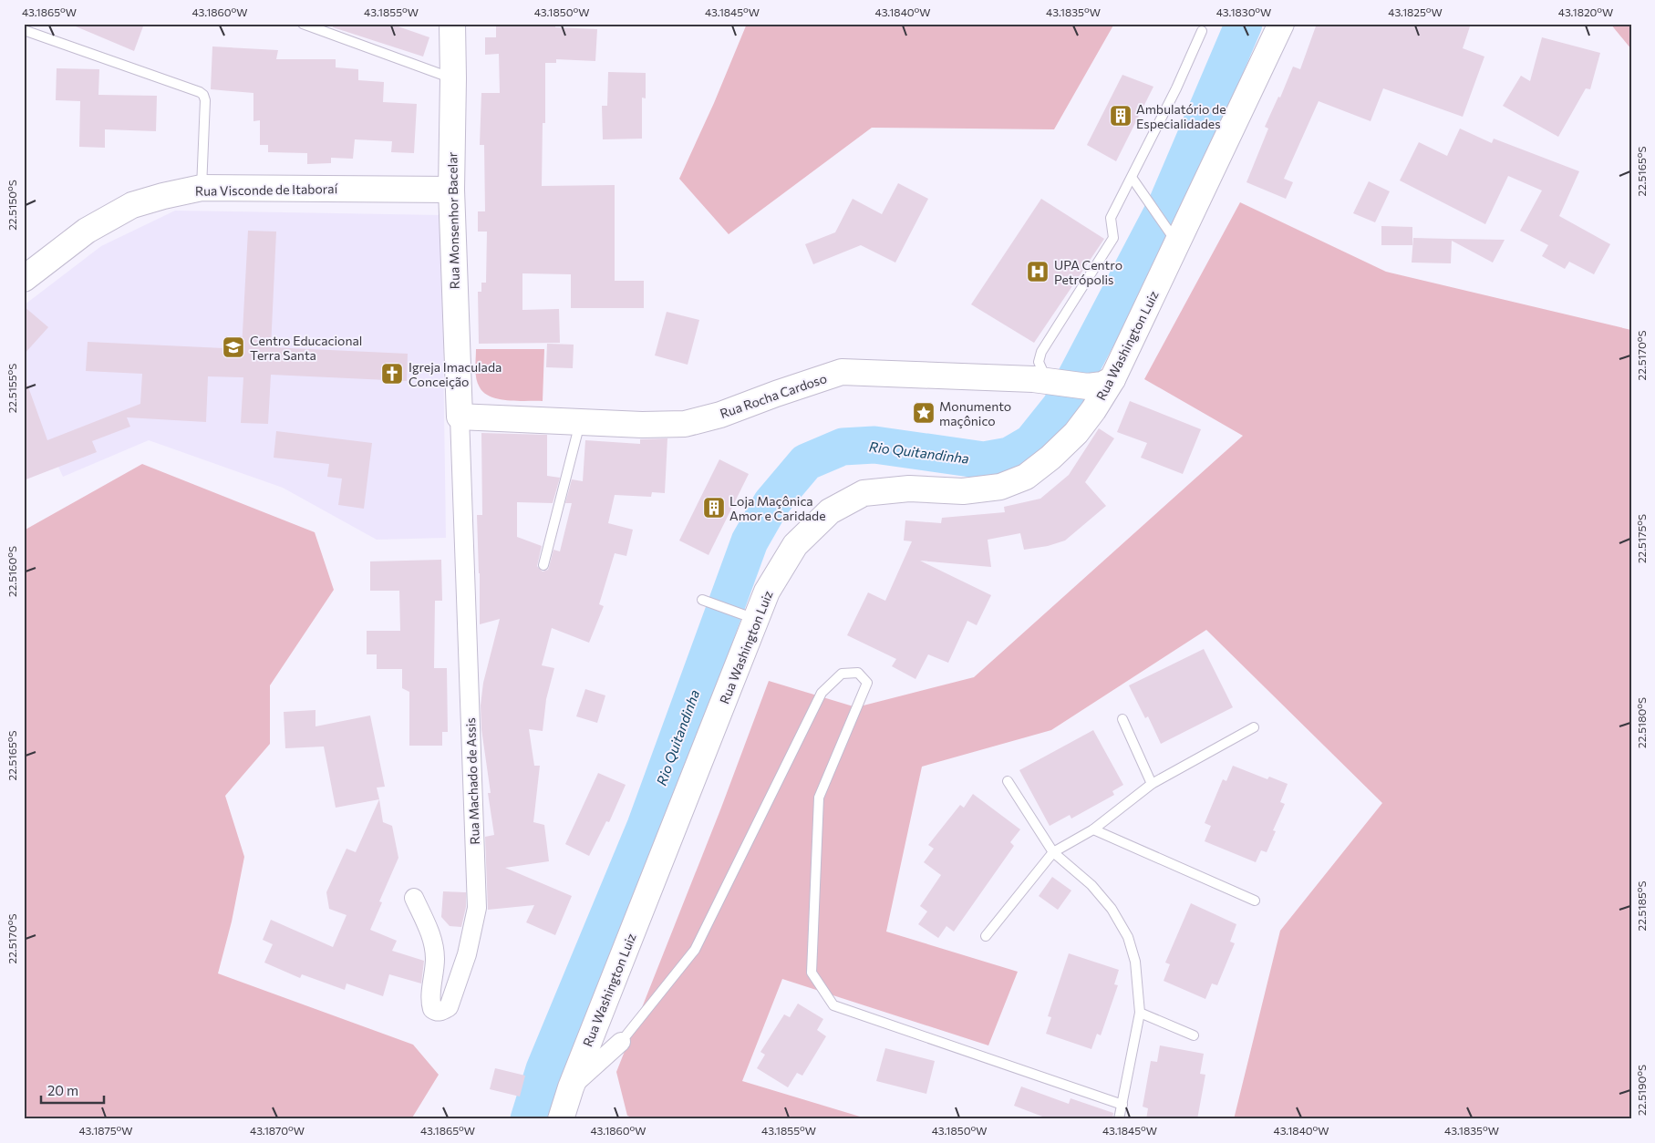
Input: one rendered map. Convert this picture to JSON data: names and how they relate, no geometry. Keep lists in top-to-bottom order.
{
  "streets": {
    "main road": [
      "Rua Visconde de Itaboraí",
      "Rua Monsenhor Bacelar",
      "Rua Washington Luiz",
      "Rua Rocha Cardoso"
    ],
    "street": ["Rua Machado de Assis"]
  },
  "crossings": [
    ["Rua Visconde de Itaboraí", "Rua Monsenhor Bacelar"],
    ["Rua Monsenhor Bacelar", "Rua Rocha Cardoso"],
    ["Rua Monsenhor Bacelar", "Rua Machado de Assis"],
    ["Rua Washington Luiz", "Rua Rocha Cardoso"],
    ["Rua Rocha Cardoso", "Rua Machado de Assis"]
  ],
  "water": ["Rio Quitandinha"],
  "places": {
    "building": ["Ambulatório de Especialidades", "Loja Maçônica Amor e Caridade"],
    "hospital": ["UPA Centro Petrópolis"],
    "school or university": ["Centro Educacional Terra Santa"],
    "church": ["Igreja Imaculada Conceição"],
    "place": ["Monumento maçônico"]
  },
  "scale_bar": "20 m",
  "coordinates": [
    "43.1865°W",
    "43.1860°W",
    "43.1855°W",
    "43.1850°W",
    "43.1845°W",
    "43.1840°W",
    "43.1835°W",
    "43.1830°W",
    "43.1825°W",
    "43.1820°W",
    "22.5165°S",
    "22.5150°S",
    "22.5170°S",
    "22.5155°S",
    "22.5175°S",
    "22.5160°S",
    "22.5180°S",
    "22.5185°S",
    "22.5190°S",
    "43.1875°W",
    "43.1870°W"
  ]
}
